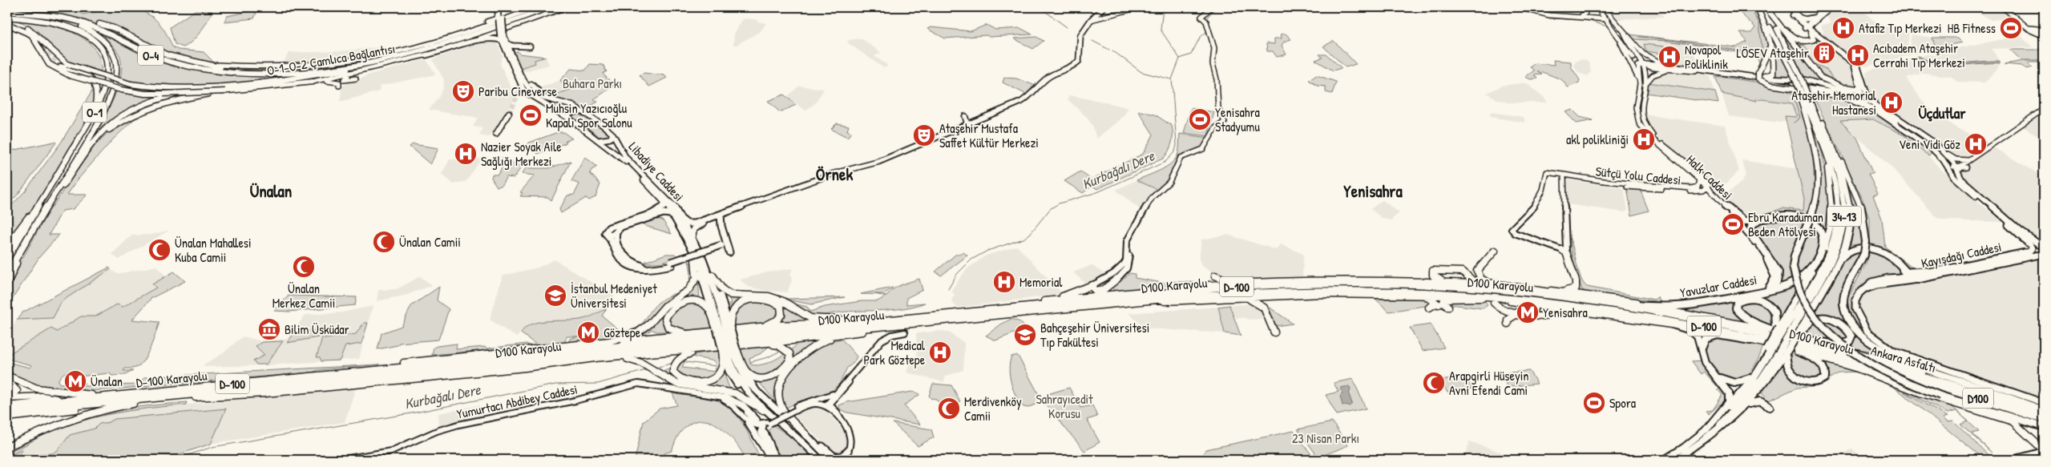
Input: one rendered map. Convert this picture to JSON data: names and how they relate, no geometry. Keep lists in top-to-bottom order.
{
  "streets": {
    "highway": [
      "O-4",
      "O-1-O-2 Çamlıca Bağlantısı",
      "O-1",
      "34-13",
      "D100 Karayolu",
      "D-100",
      "Ankara Asfaltı",
      "D-100 Karayolu",
      "D100"
    ],
    "main road": [
      "Libadiye Caddesi",
      "Sütçü Yolu Caddesi",
      "Halk Caddesi",
      "Kayışdağı Caddesi",
      "Yavuzlar Caddesi",
      "Yumurtacı Abdibey Caddesi"
    ]
  },
  "crossings": [
    ["O-4", "O-1-O-2 Çamlıca Bağlantısı"],
    ["O-4", "O-1"],
    ["Sütçü Yolu Caddesi", "Halk Caddesi"],
    ["Halk Caddesi", "Yavuzlar Caddesi"],
    ["D100 Karayolu", "Ankara Asfaltı"],
    ["D100 Karayolu", "D-100 Karayolu"],
    ["D-100", "D-100 Karayolu"],
    ["Ankara Asfaltı", "D100"]
  ],
  "districts": [
    "Üçdutlar",
    "Örnek",
    "Ünalan",
    "Yenisahra"
  ],
  "water": ["Kurbağalı Dere"],
  "parks": ["Buhara Parkı", "Sahrayıcedit Korusu", "23 Nisan Parkı"],
  "places": {
    "hospital": [
      "Atafiz Tıp Merkezi",
      "Acıbadem Ataşehir Cerrahi Tıp Merkezi",
      "Novapol Poliklinik",
      "Ataşehir Memorial Hastanesi",
      "akl polikliniği",
      "Veni Vidi Göz",
      "Nazier Soyak Aile Sağlığı Merkezi",
      "Memorial",
      "Medical Park Göztepe"
    ],
    "sports": [
      "HB Fitness",
      "Muhsin Yazıcıoğlu Kapalı Spor Salonu",
      "Yenisahra Stadyumu",
      "Ebru Karaduman Beden Atölyesi",
      "Spora"
    ],
    "building": ["LÖSEV Ataşehir"],
    "theatre": ["Paribu Cineverse", "Ataşehir Mustafa Saffet Kültür Merkezi"],
    "mosque": [
      "Ünalan Camii",
      "Ünalan Mahallesi Kuba Camii",
      "Ünalan Merkez Camii",
      "Arapgirli Hüseyin Avni Efendi Cami",
      "Merdivenköy Camii"
    ],
    "school or university": ["İstanbul Medeniyet Üniversitesi", "Bahçeşehir Üniversitesi Tıp Fakültesi"],
    "metro station": ["Yenisahra", "Göztepe", "Ünalan"],
    "museum": ["Bilim Üsküdar"]
  }
}
